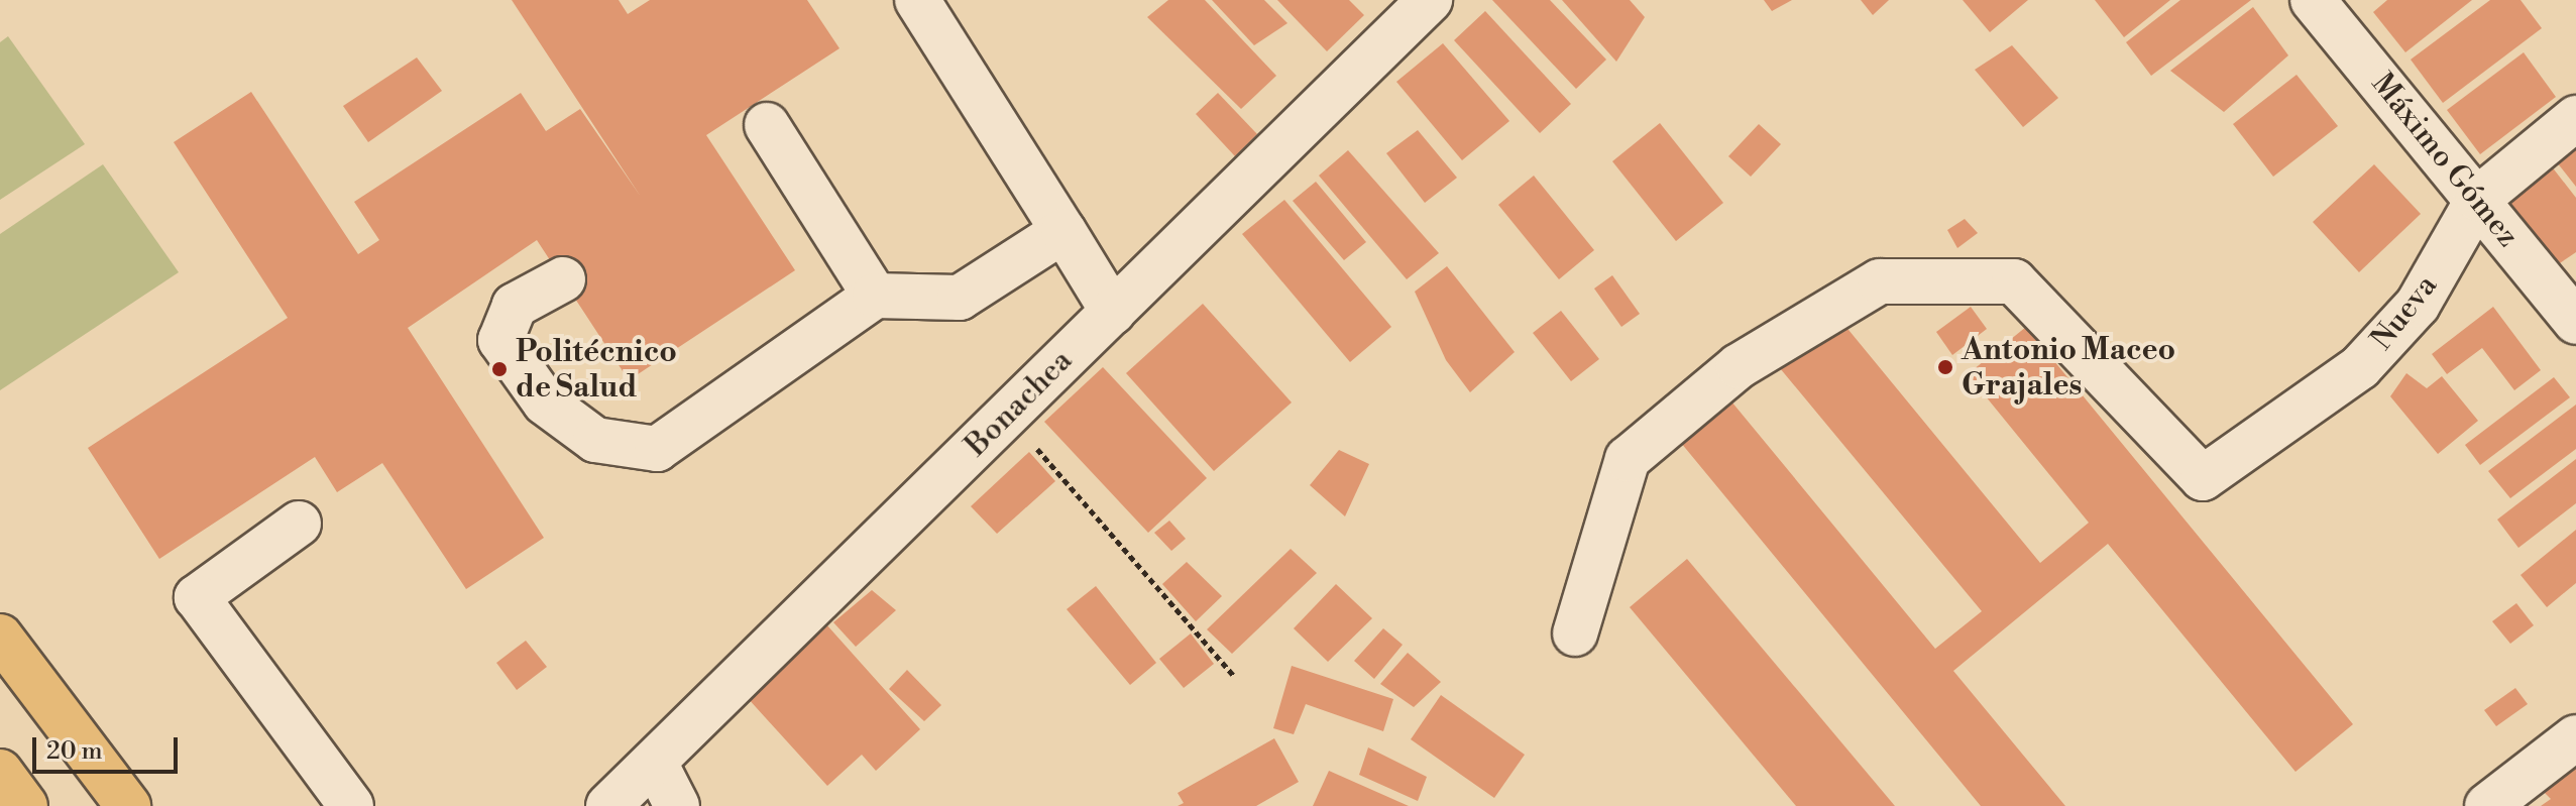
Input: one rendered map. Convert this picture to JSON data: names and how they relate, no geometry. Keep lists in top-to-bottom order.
{
  "streets": {
    "street": ["Máximo Gómez", "Nueva", "Bonachea"]
  },
  "crossings": [
    ["Máximo Gómez", "Nueva"]
  ],
  "places": ["Antonio Maceo Grajales", "Politécnico de Salud"],
  "scale_bar": "20 m"
}
